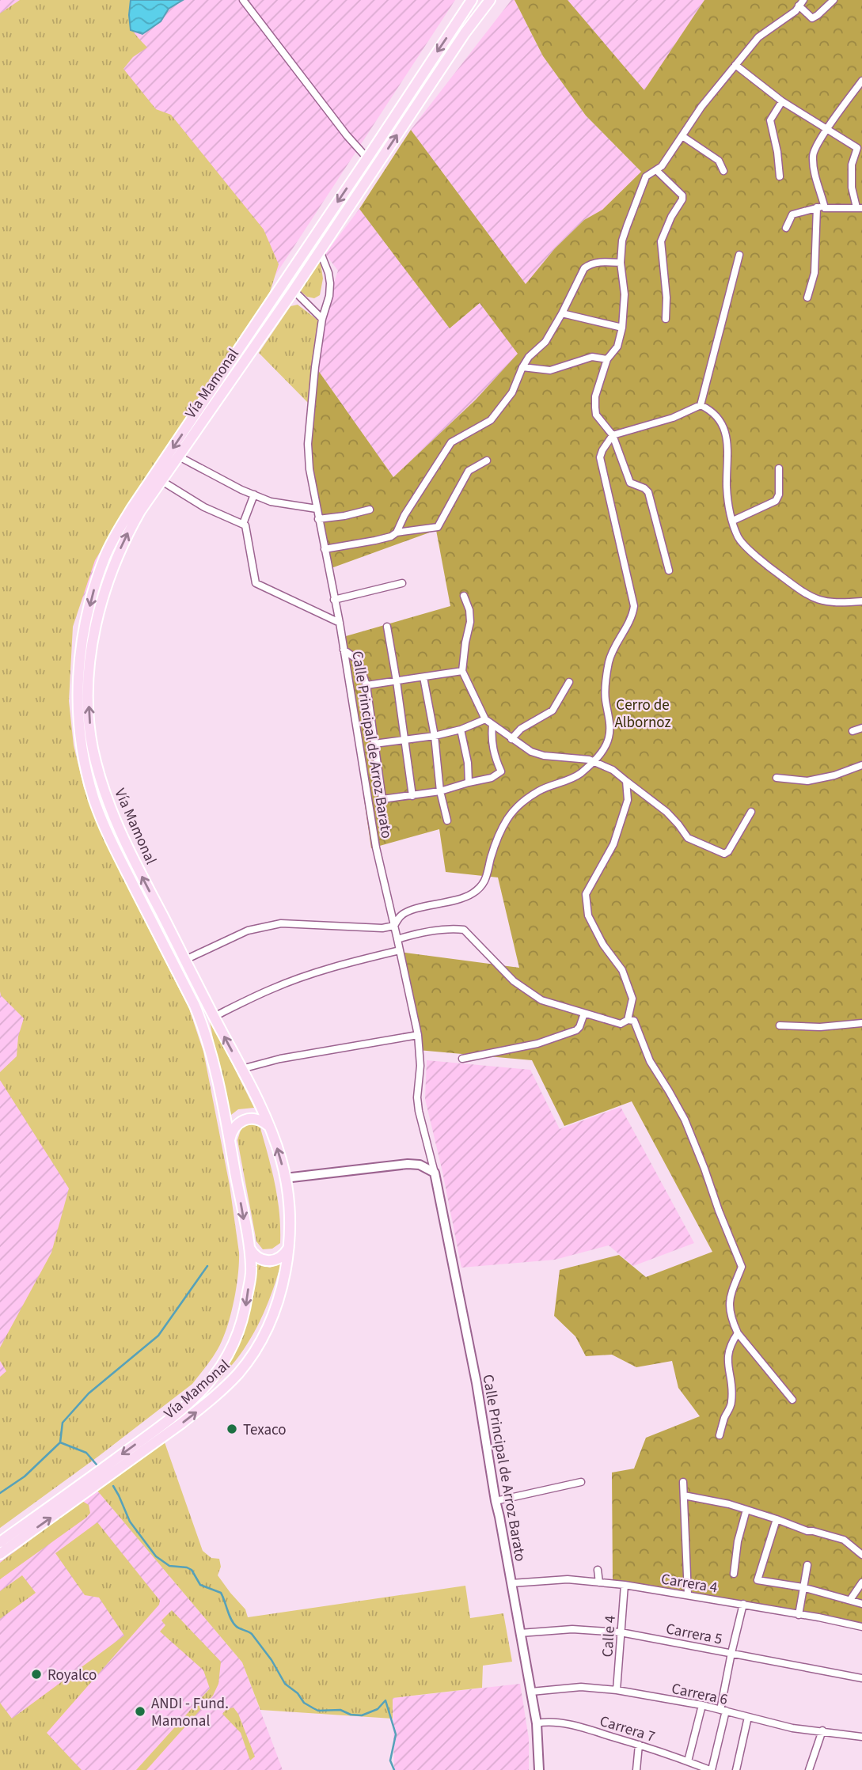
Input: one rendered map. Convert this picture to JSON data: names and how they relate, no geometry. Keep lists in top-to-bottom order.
{
  "streets": {
    "main road": ["Vía Mamonal"],
    "street": [
      "Calle Principal de Arroz Barato",
      "Carrera 4",
      "Carrera 5",
      "Calle 4",
      "Carrera 6",
      "Carrera 7"
    ]
  },
  "crossings": [
    ["Vía Mamonal", "Calle Principal de Arroz Barato"],
    ["Calle Principal de Arroz Barato", "Carrera 4"],
    ["Calle Principal de Arroz Barato", "Carrera 5"],
    ["Calle Principal de Arroz Barato", "Carrera 6"],
    ["Calle Principal de Arroz Barato", "Carrera 7"],
    ["Carrera 4", "Calle 4"],
    ["Carrera 5", "Calle 4"],
    ["Calle 4", "Carrera 6"]
  ],
  "parks": ["Cerro de Albornoz"],
  "places": ["Texaco", "Royalco", "ANDI - Fund. Mamonal"]
}
